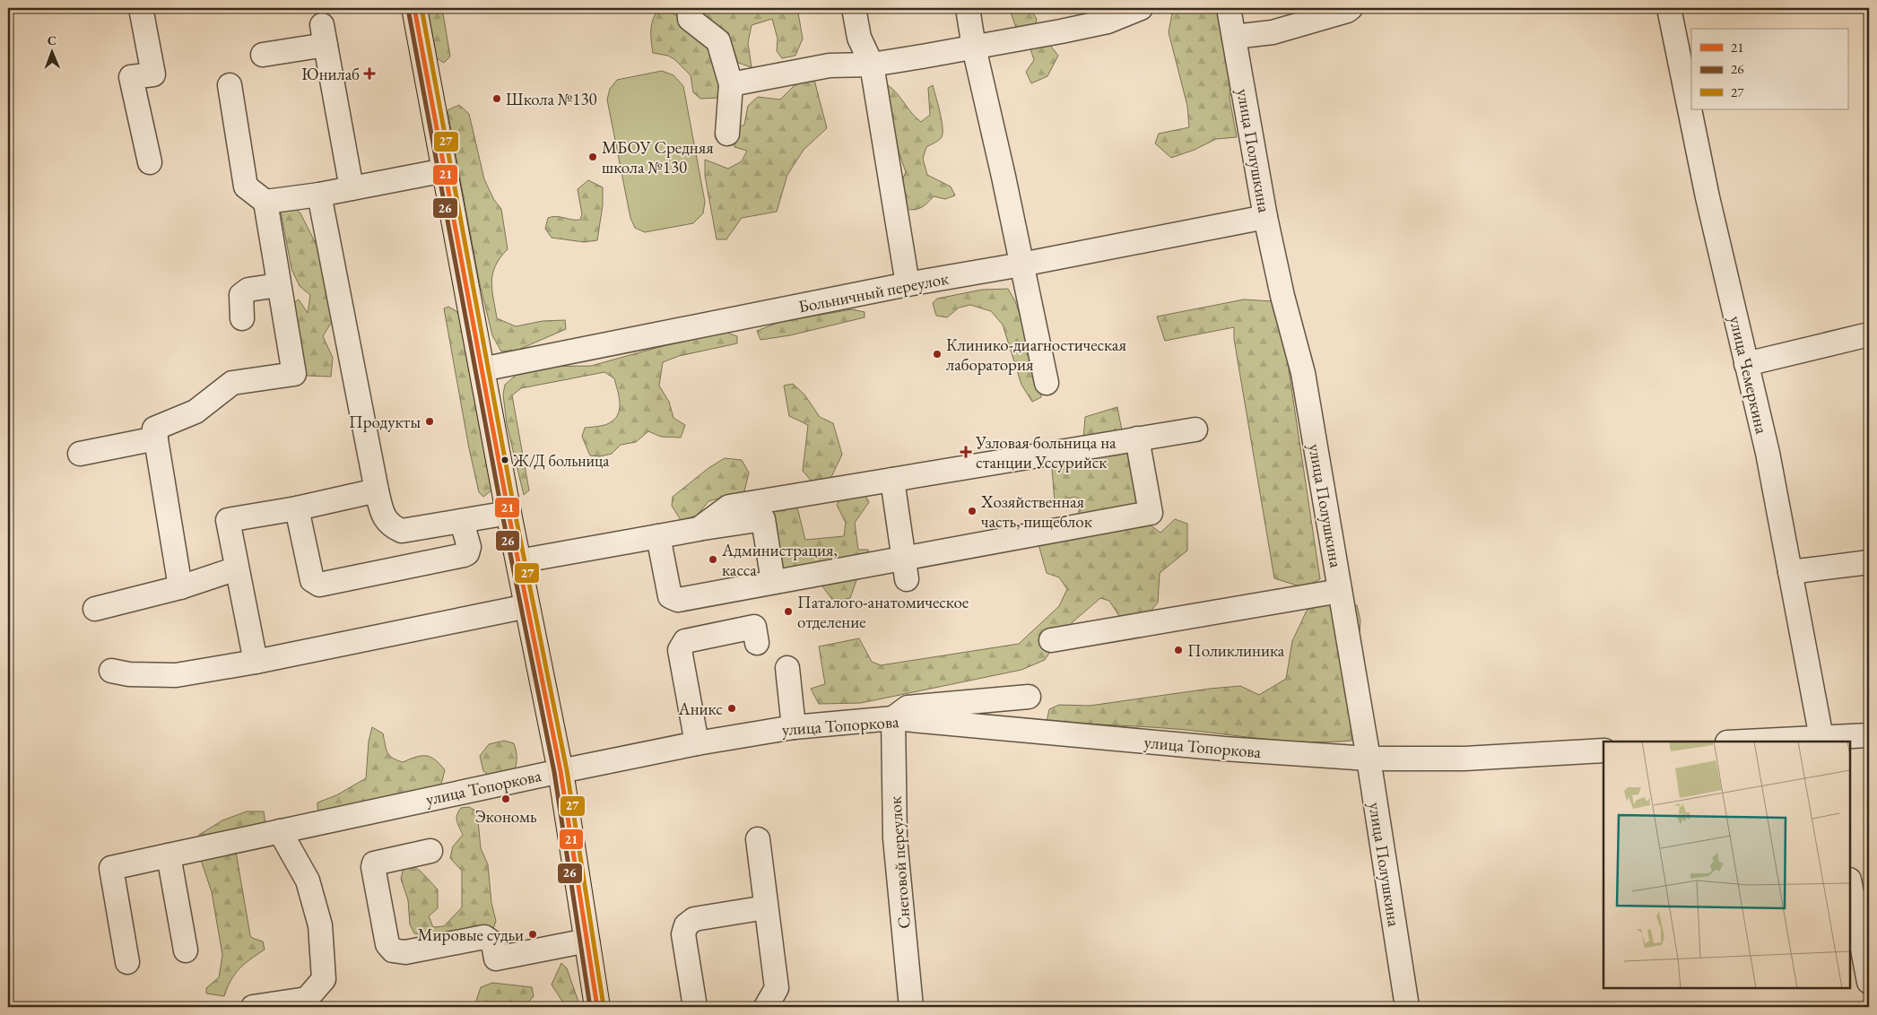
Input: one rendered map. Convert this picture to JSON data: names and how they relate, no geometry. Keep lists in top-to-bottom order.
{
  "streets": {
    "street": [
      "улица Полушкина",
      "Больничный переулок",
      "улица Чемеркина",
      "улица Топоркова",
      "Снеговой переулок"
    ]
  },
  "crossings": [
    ["улица Полушкина", "Больничный переулок"],
    ["улица Полушкина", "улица Топоркова"],
    ["улица Топоркова", "Снеговой переулок"]
  ],
  "places": {
    "health": ["Юнилаб", "Узловая больница на станции Уссурийск"],
    "other": [
      "Школа №130",
      "МБОУ Средняя школа №130",
      "Клинико-диагностическая лаборатория",
      "Продукты",
      "Ж/Д больница",
      "Хозяйственная часть, пищеблок",
      "Администрация, касса",
      "Паталого-анатомическое отделение",
      "Поликлиника",
      "Аникс",
      "Экономь",
      "Мировые судьи"
    ]
  },
  "lines": ["transit line 21", "transit line 27", "transit line 26"],
  "legend": ["21", "26", "27"],
  "north": "top"
}
